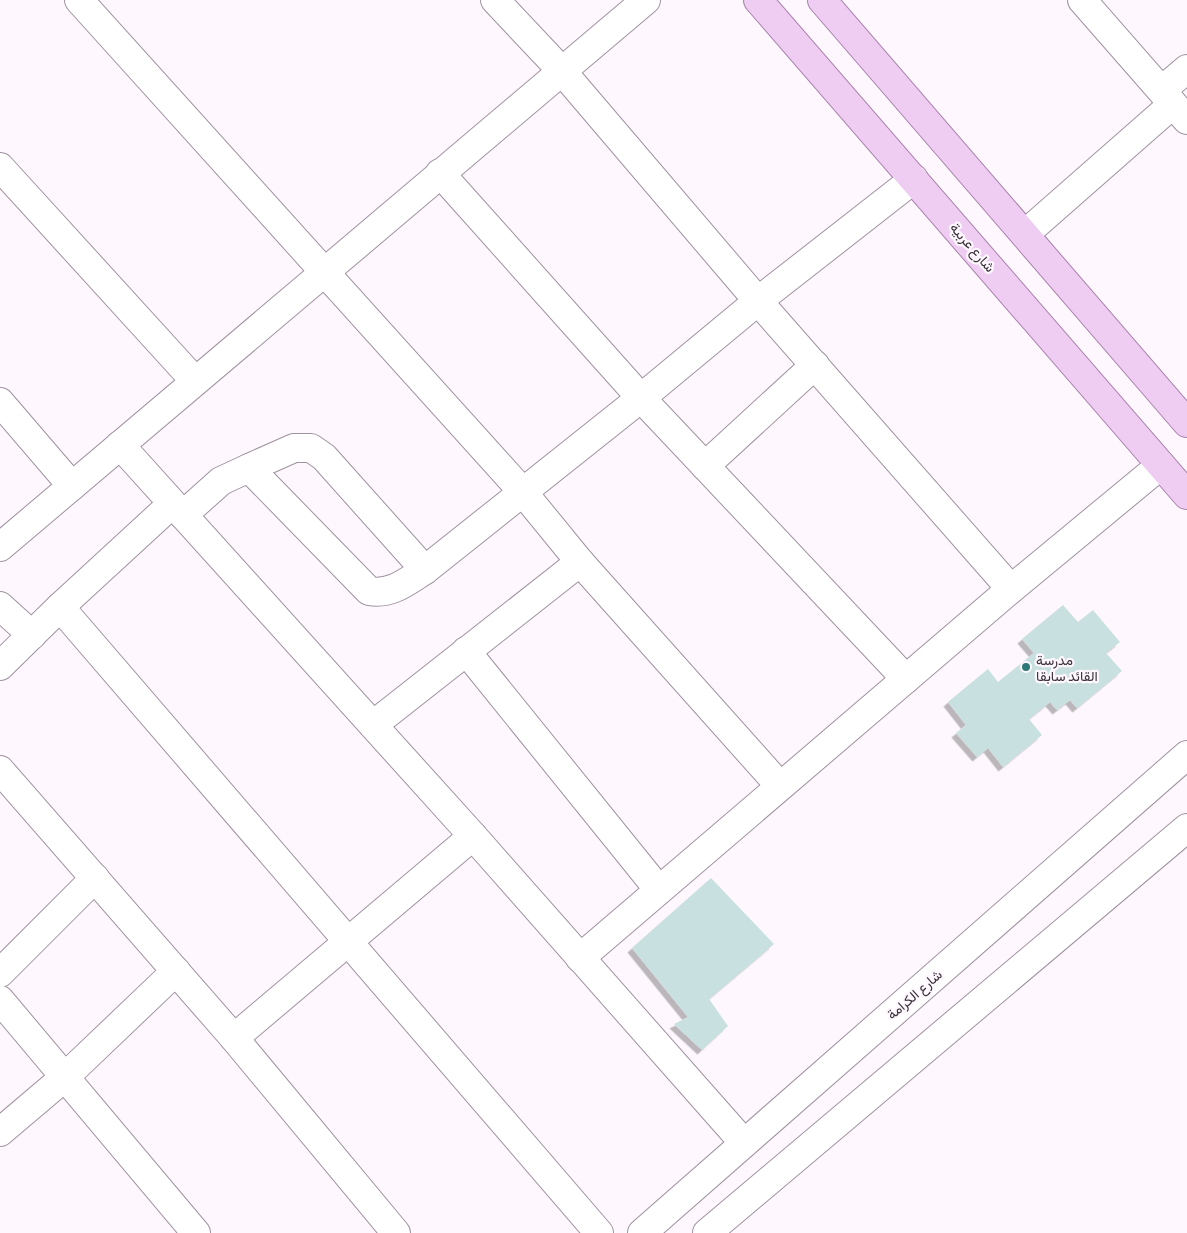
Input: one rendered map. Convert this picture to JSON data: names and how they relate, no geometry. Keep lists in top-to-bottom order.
{
  "streets": {
    "main road": ["شارع عربية"],
    "street": ["شارع الكرامة"]
  },
  "places": ["مدرسة القائد سابقا"]
}
